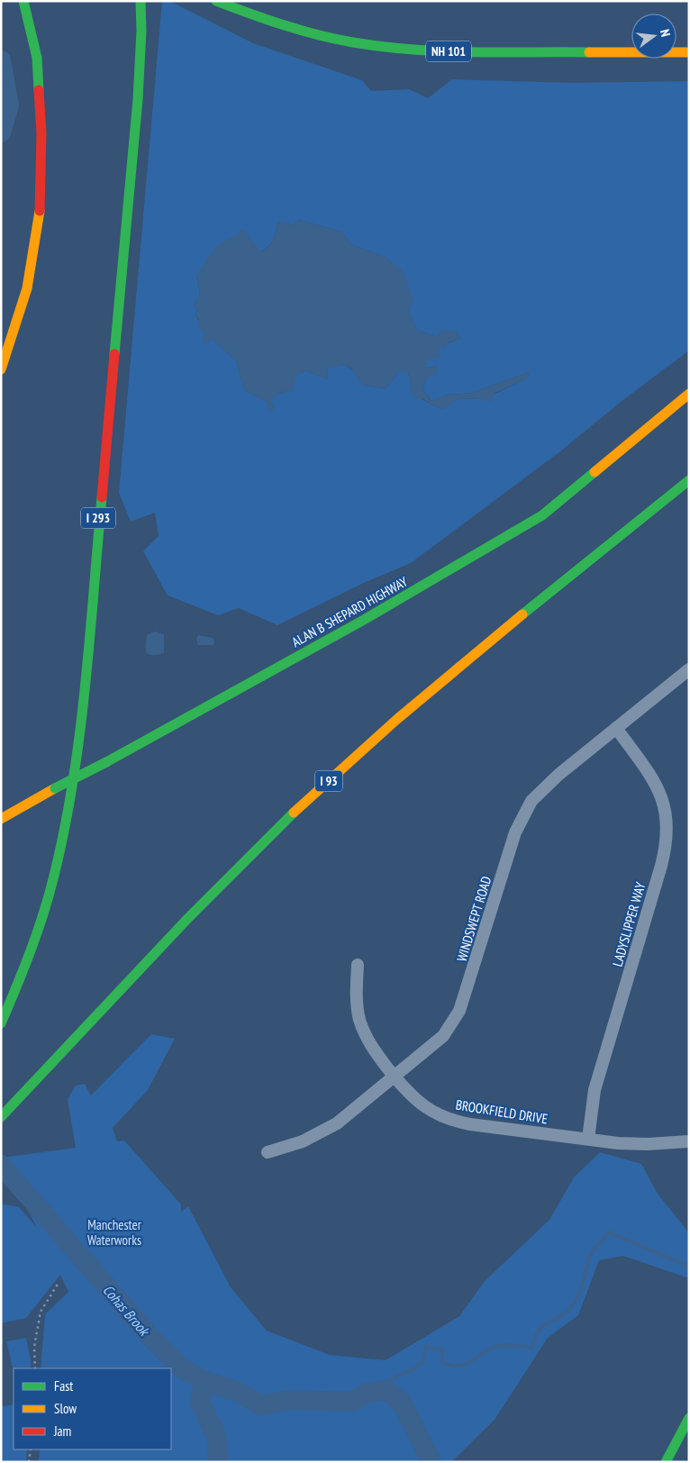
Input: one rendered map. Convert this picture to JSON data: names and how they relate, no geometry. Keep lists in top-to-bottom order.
{
  "streets": {
    "main road": [
      "NH 101",
      "I 293",
      "ALAN B SHEPARD HIGHWAY",
      "I 93"
    ],
    "street": ["WINDSWEPT ROAD", "LADYSLIPPER WAY", "BROOKFIELD DRIVE"]
  },
  "crossings": [
    ["WINDSWEPT ROAD", "LADYSLIPPER WAY"],
    ["WINDSWEPT ROAD", "BROOKFIELD DRIVE"],
    ["LADYSLIPPER WAY", "BROOKFIELD DRIVE"]
  ],
  "water": ["Cohas Brook"],
  "parks": ["Manchester Waterworks"],
  "legend": ["Fast", "Slow", "Jam"],
  "north": "right"
}
